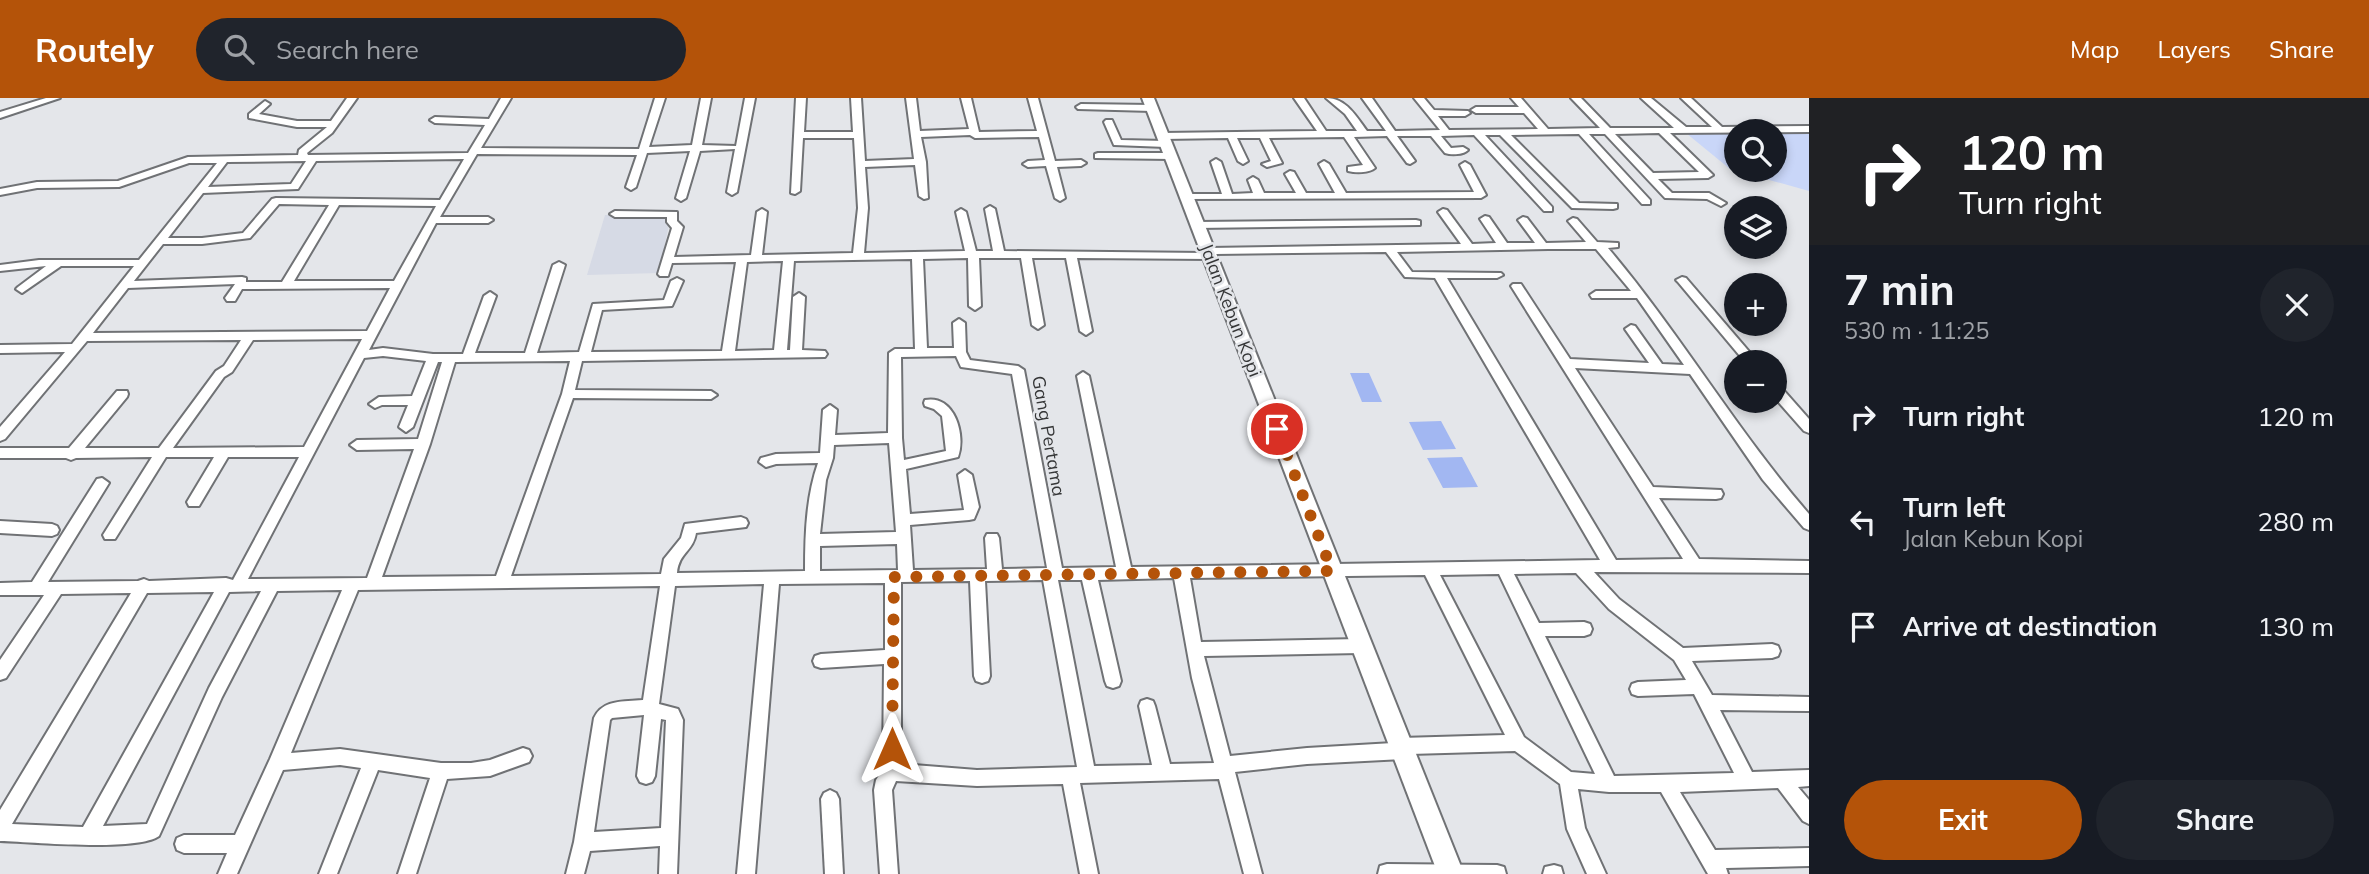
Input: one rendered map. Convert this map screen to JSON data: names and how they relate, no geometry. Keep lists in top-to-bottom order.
{
  "streets": {
    "main road": ["Jalan Kebun Kopi"],
    "street": ["Gang Pertama"]
  },
  "page": {
    "header": "Routely",
    "search": "Search here",
    "nav": ["Map", "Layers", "Share"],
    "turn": ["120 m", "Turn right"],
    "map_buttons": ["+", "−"],
    "heading": ["7 min", "530 m · 11:25"],
    "list": [
      {
        "name": "Turn right",
        "value": "120 m"
      },
      {
        "name": "Turn left",
        "note": "Jalan Kebun Kopi",
        "value": "280 m"
      },
      {
        "name": "Arrive at destination",
        "value": "130 m"
      }
    ],
    "buttons": ["Exit", "Share"]
  }
}
